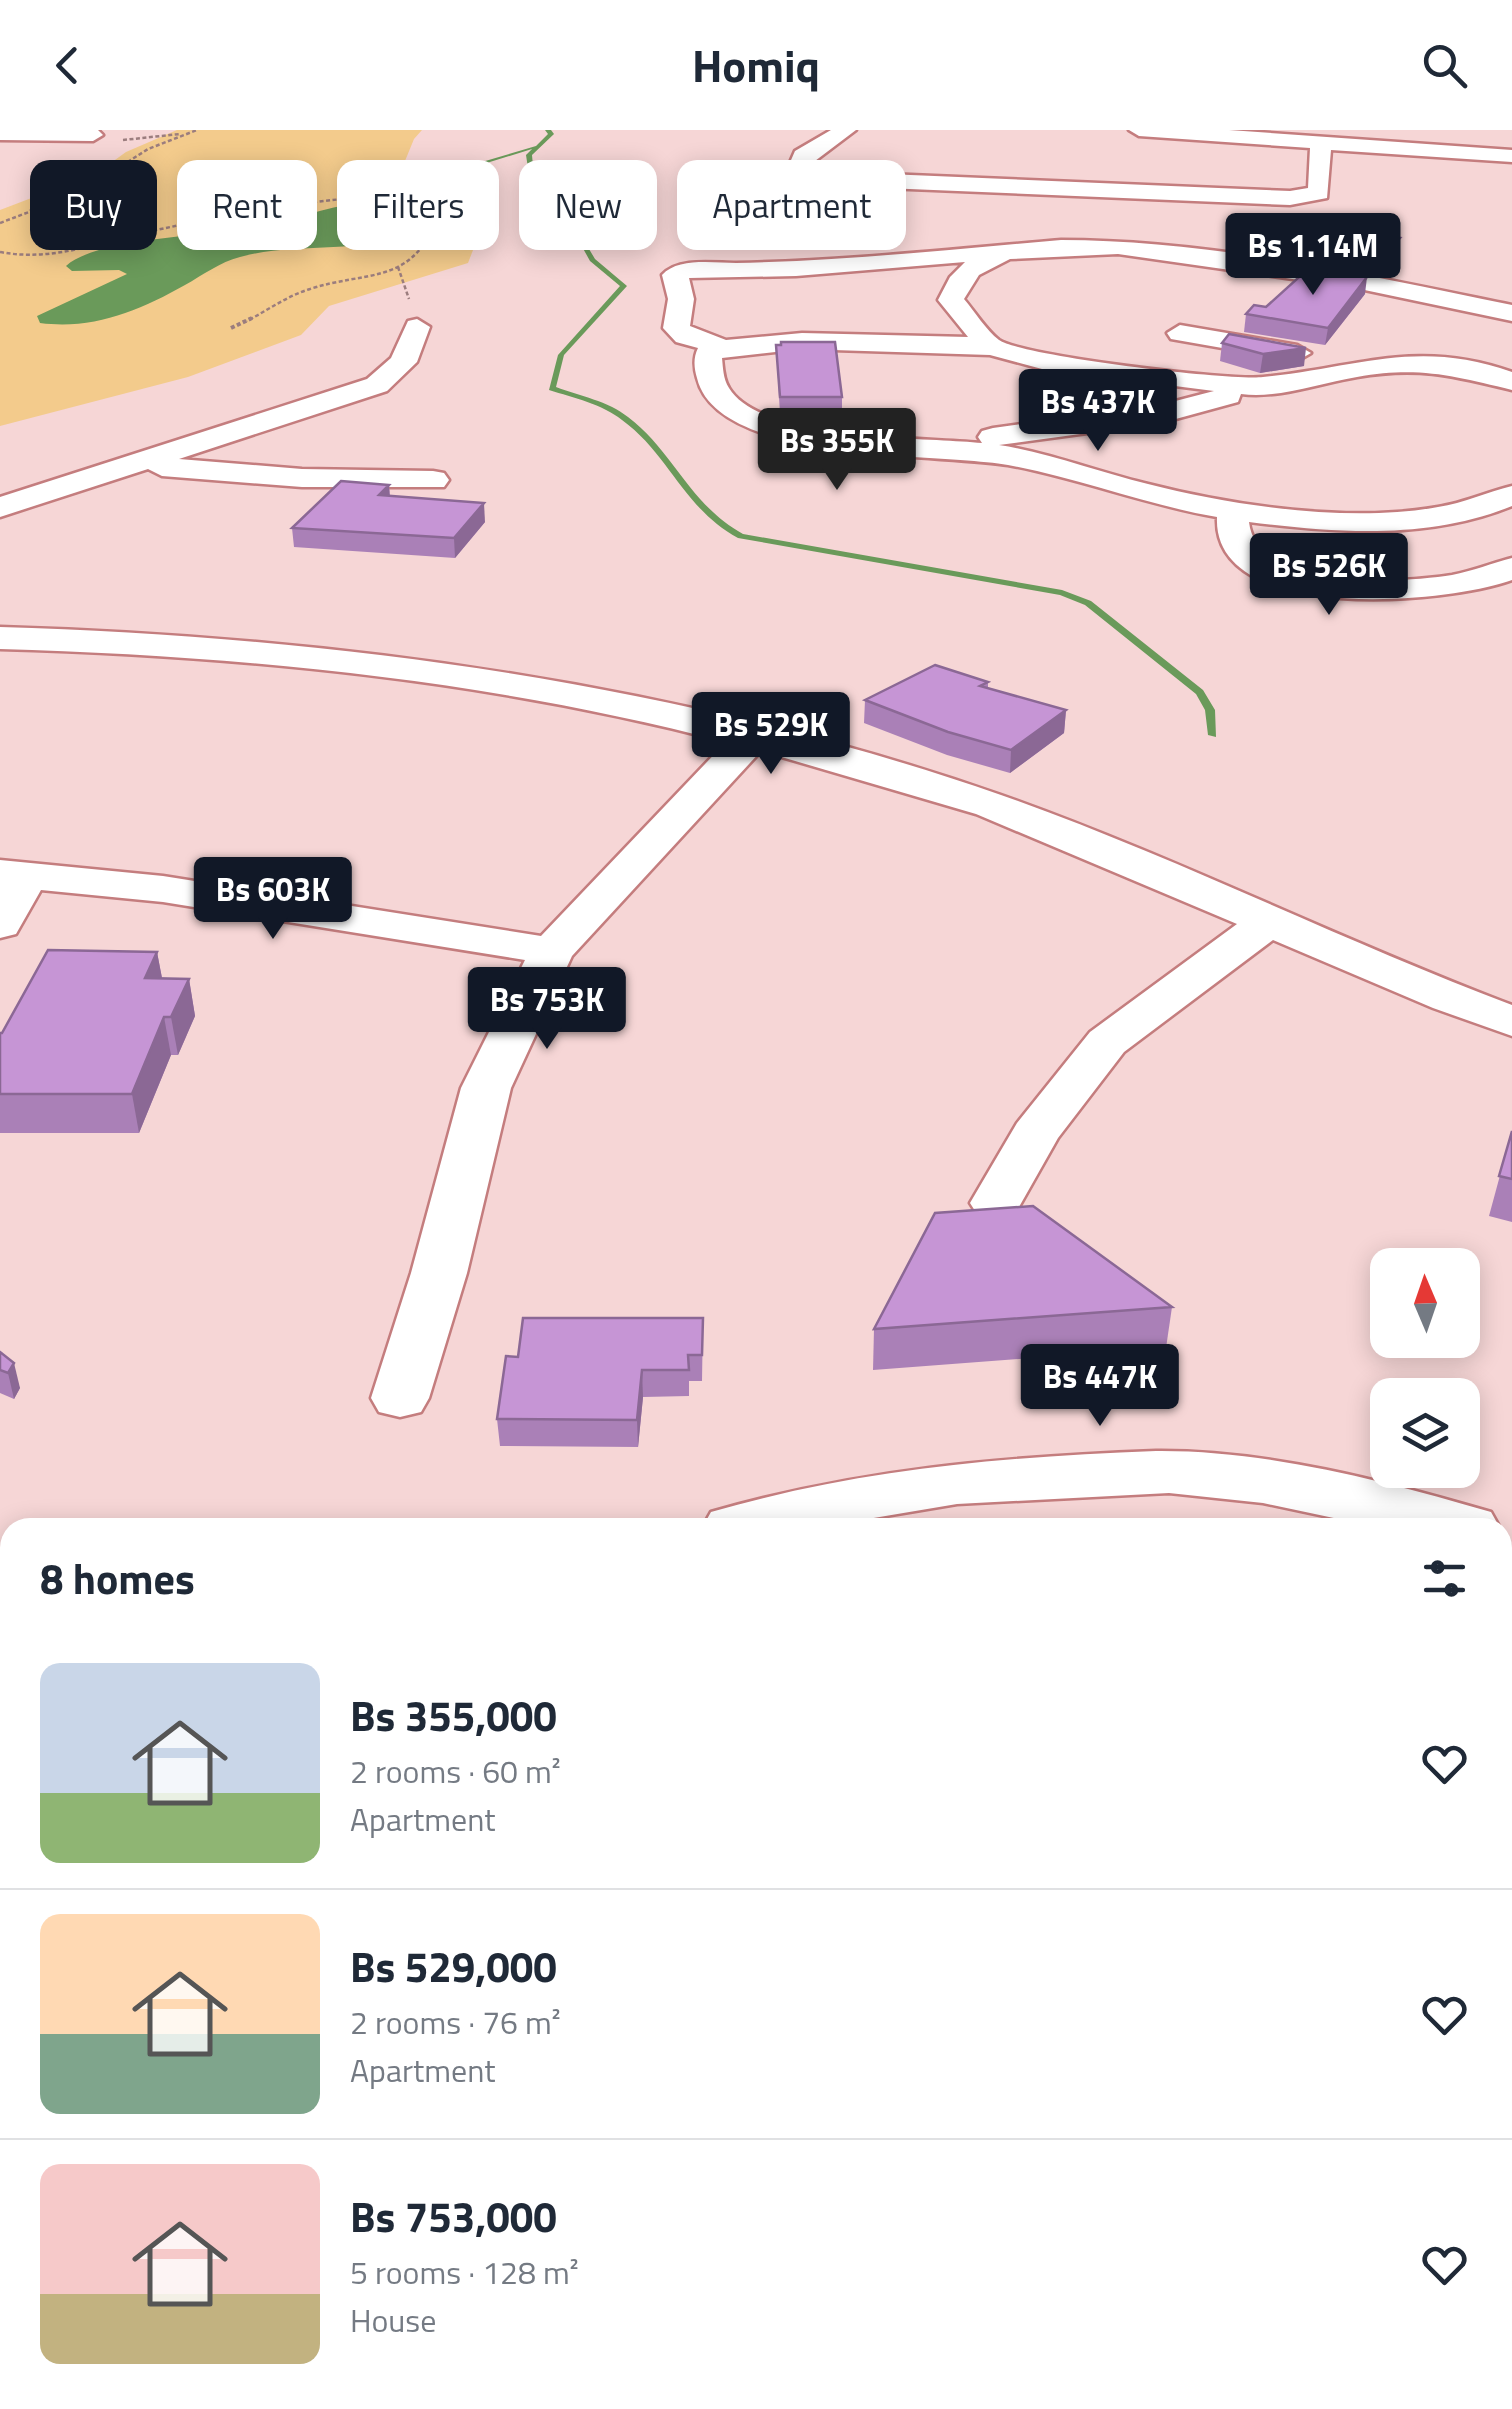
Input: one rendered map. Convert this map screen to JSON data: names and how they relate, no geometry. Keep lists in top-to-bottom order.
{
  "north": "top",
  "page": {
    "header": "Homiq",
    "chip": [
      "Buy",
      "Rent",
      "Filters",
      "New",
      "Apartment"
    ],
    "price": [
      "Bs 1.14M",
      "Bs 437K",
      "Bs 355K",
      "Bs 526K",
      "Bs 529K",
      "Bs 603K",
      "Bs 753K",
      "Bs 447K"
    ],
    "heading": "8 homes",
    "list": [
      {
        "name": "Bs 355,000",
        "note": "2 rooms · 60 m² · Apartment"
      },
      {
        "name": "Bs 529,000",
        "note": "2 rooms · 76 m² · Apartment"
      },
      {
        "name": "Bs 753,000",
        "note": "5 rooms · 128 m² · House"
      }
    ]
  }
}
